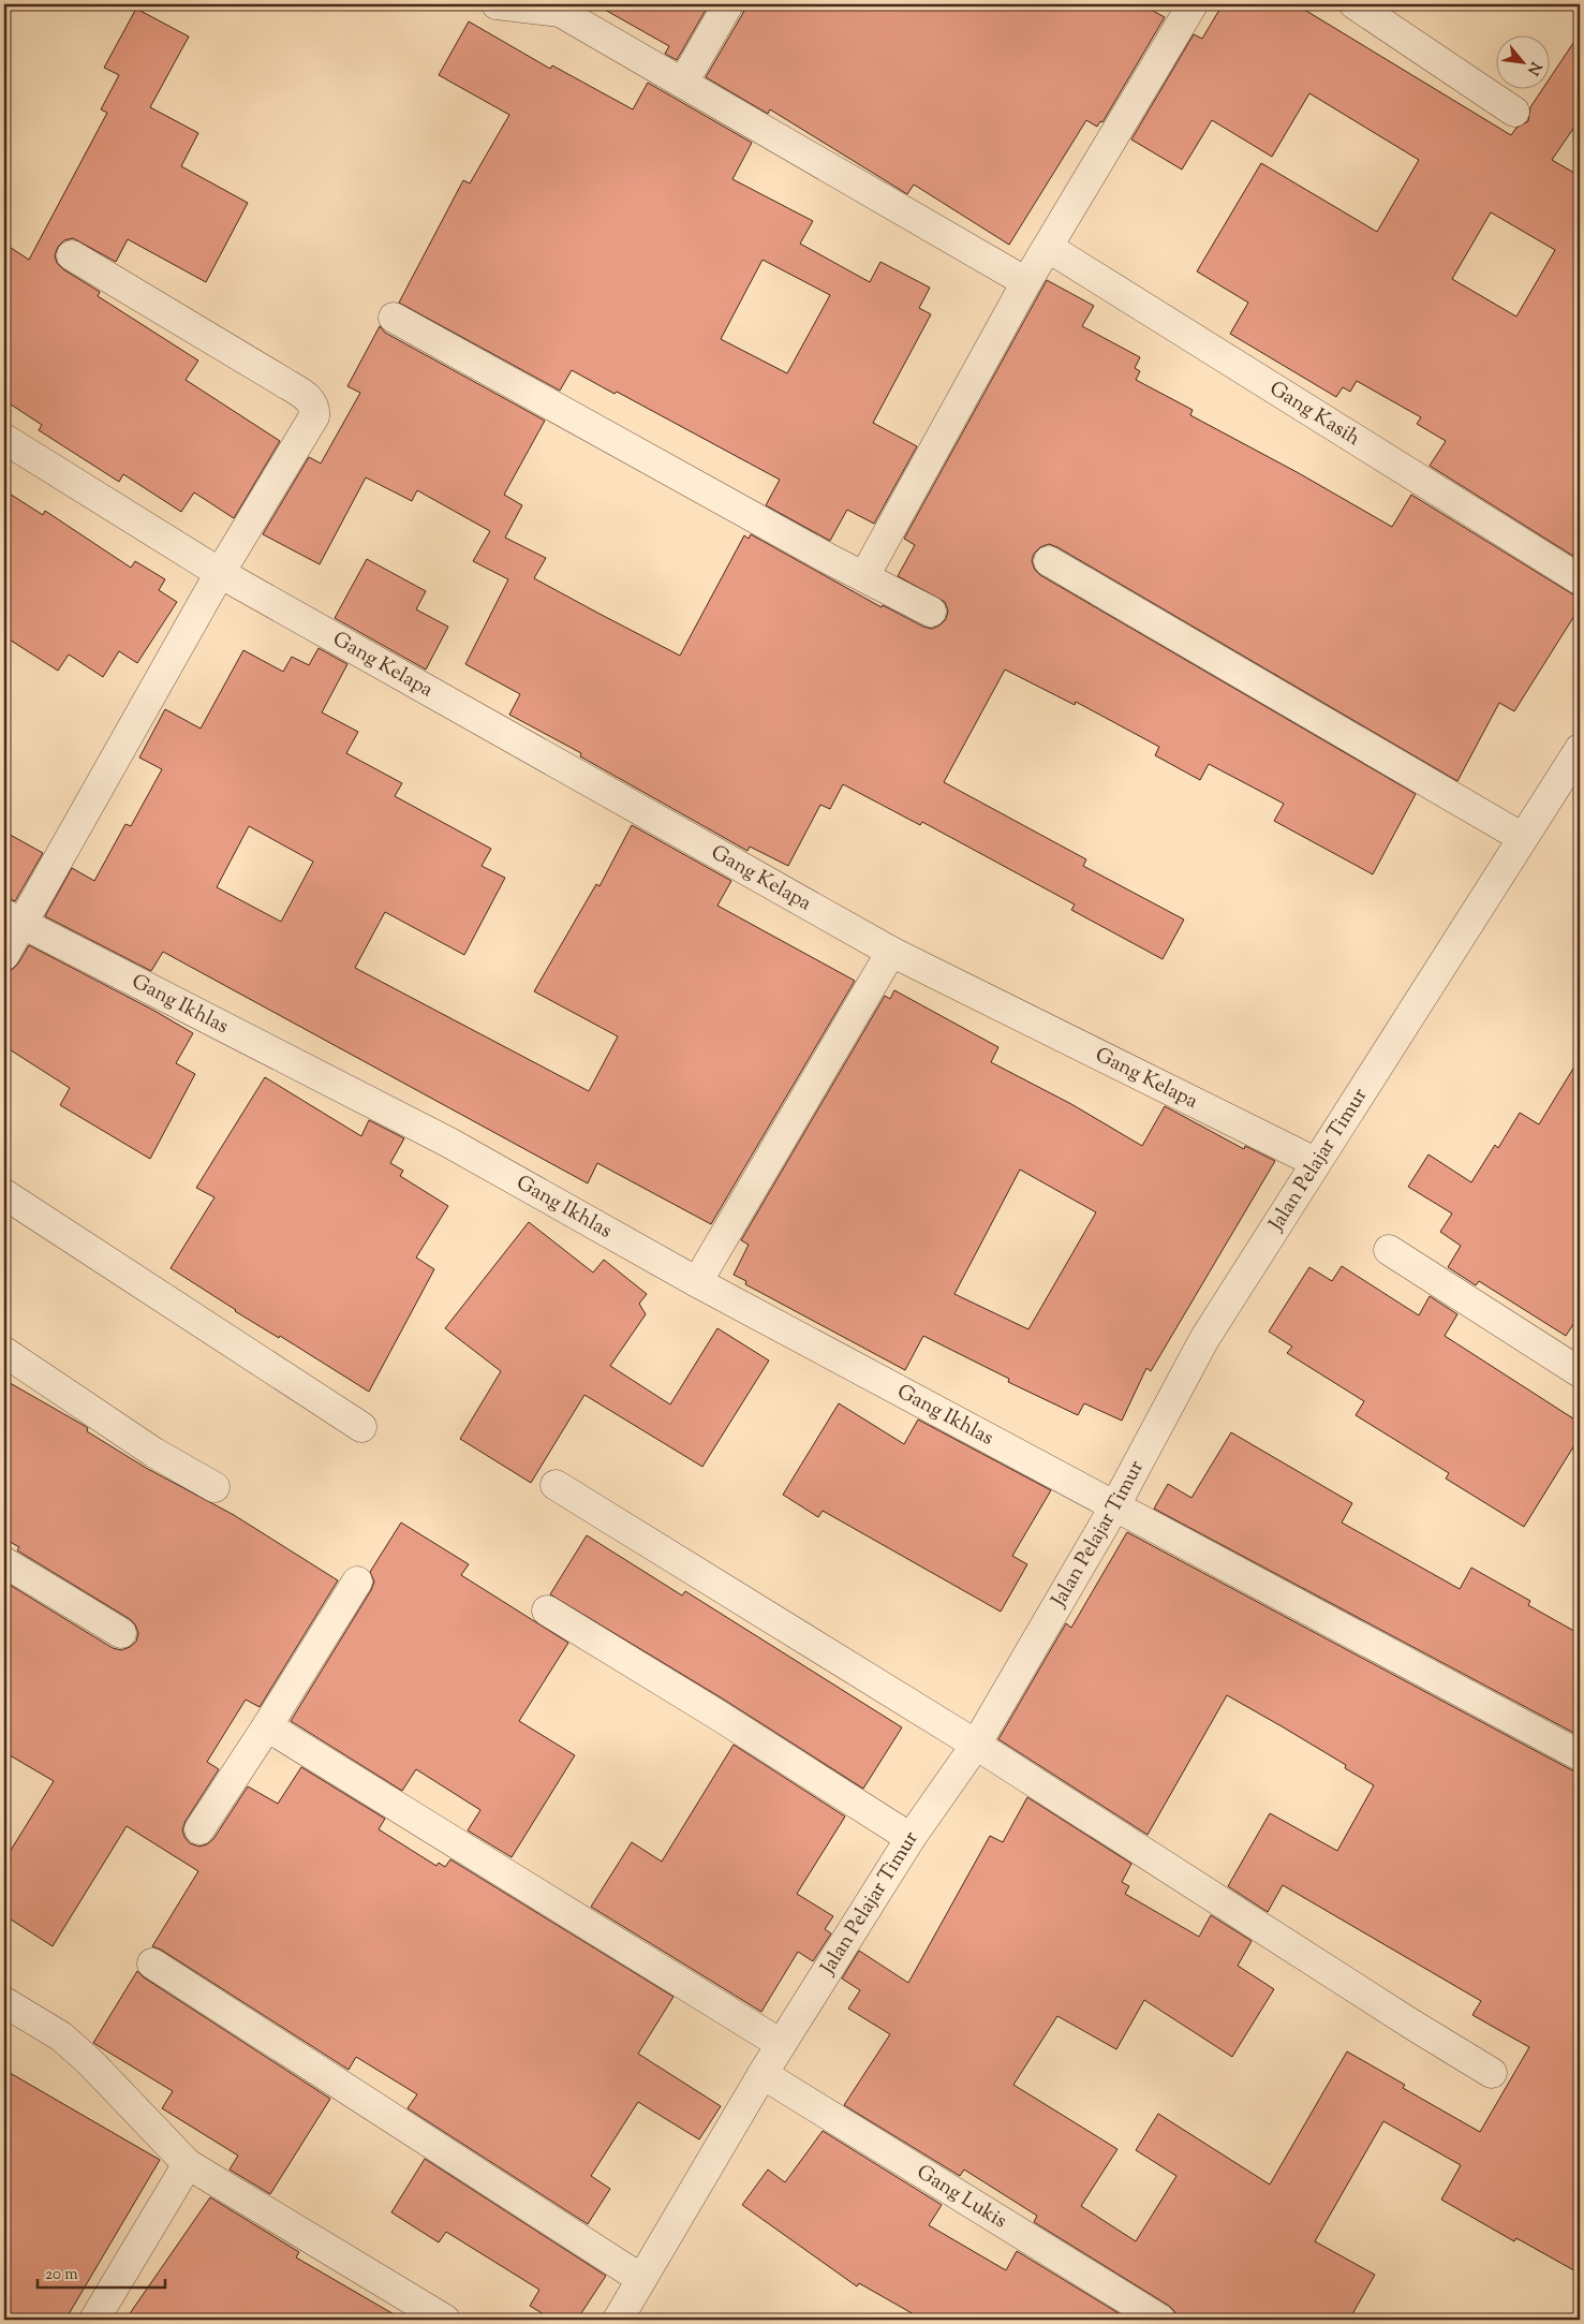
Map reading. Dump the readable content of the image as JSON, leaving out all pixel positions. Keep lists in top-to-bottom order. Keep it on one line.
{"streets":{"street":["Gang Kasih","Gang Kelapa","Gang Ikhlas","Jalan Pelajar Timur","Gang Lukis"]},"crossings":[["Gang Kelapa","Jalan Pelajar Timur"],["Gang Ikhlas","Jalan Pelajar Timur"],["Jalan Pelajar Timur","Gang Lukis"]],"scale_bar":"20 m","north":"bottom right"}
